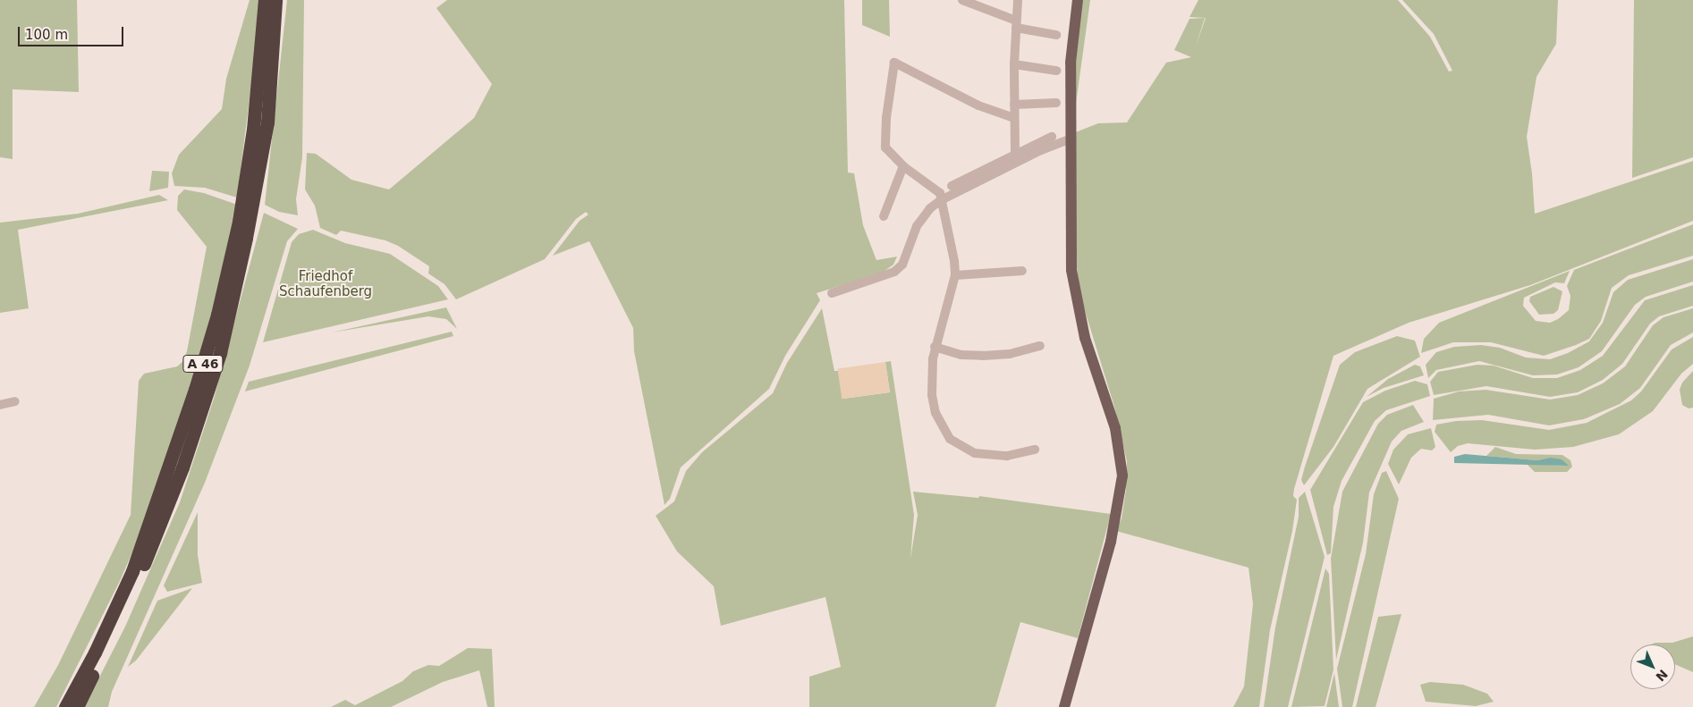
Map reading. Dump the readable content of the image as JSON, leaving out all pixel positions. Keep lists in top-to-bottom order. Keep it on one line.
{"streets":{"highway":["A 46"]},"parks":["Friedhof Schaufenberg"],"scale_bar":"100 m","north":"bottom right"}
